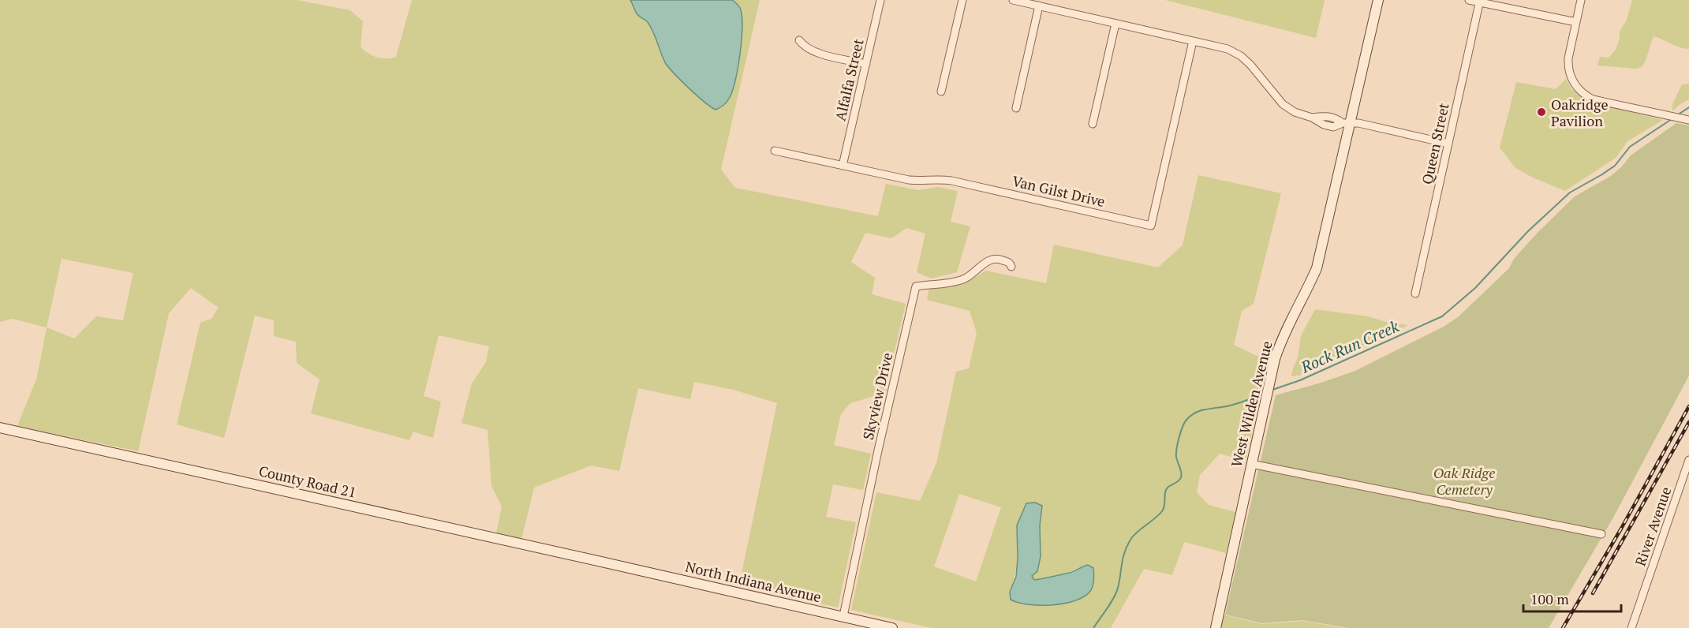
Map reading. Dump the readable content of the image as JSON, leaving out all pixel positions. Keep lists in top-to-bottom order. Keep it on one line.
{"streets":{"street":["Alfalfa Street","Queen Street","Van Gilst Drive","Skyview Drive","West Wilden Avenue","County Road 21","River Avenue","North Indiana Avenue"]},"crossings":[["Alfalfa Street","Van Gilst Drive"],["Skyview Drive","North Indiana Avenue"],["County Road 21","North Indiana Avenue"]],"water":["Rock Run Creek"],"parks":["Oak Ridge Cemetery"],"places":["Oakridge Pavilion"],"scale_bar":"100 m"}
